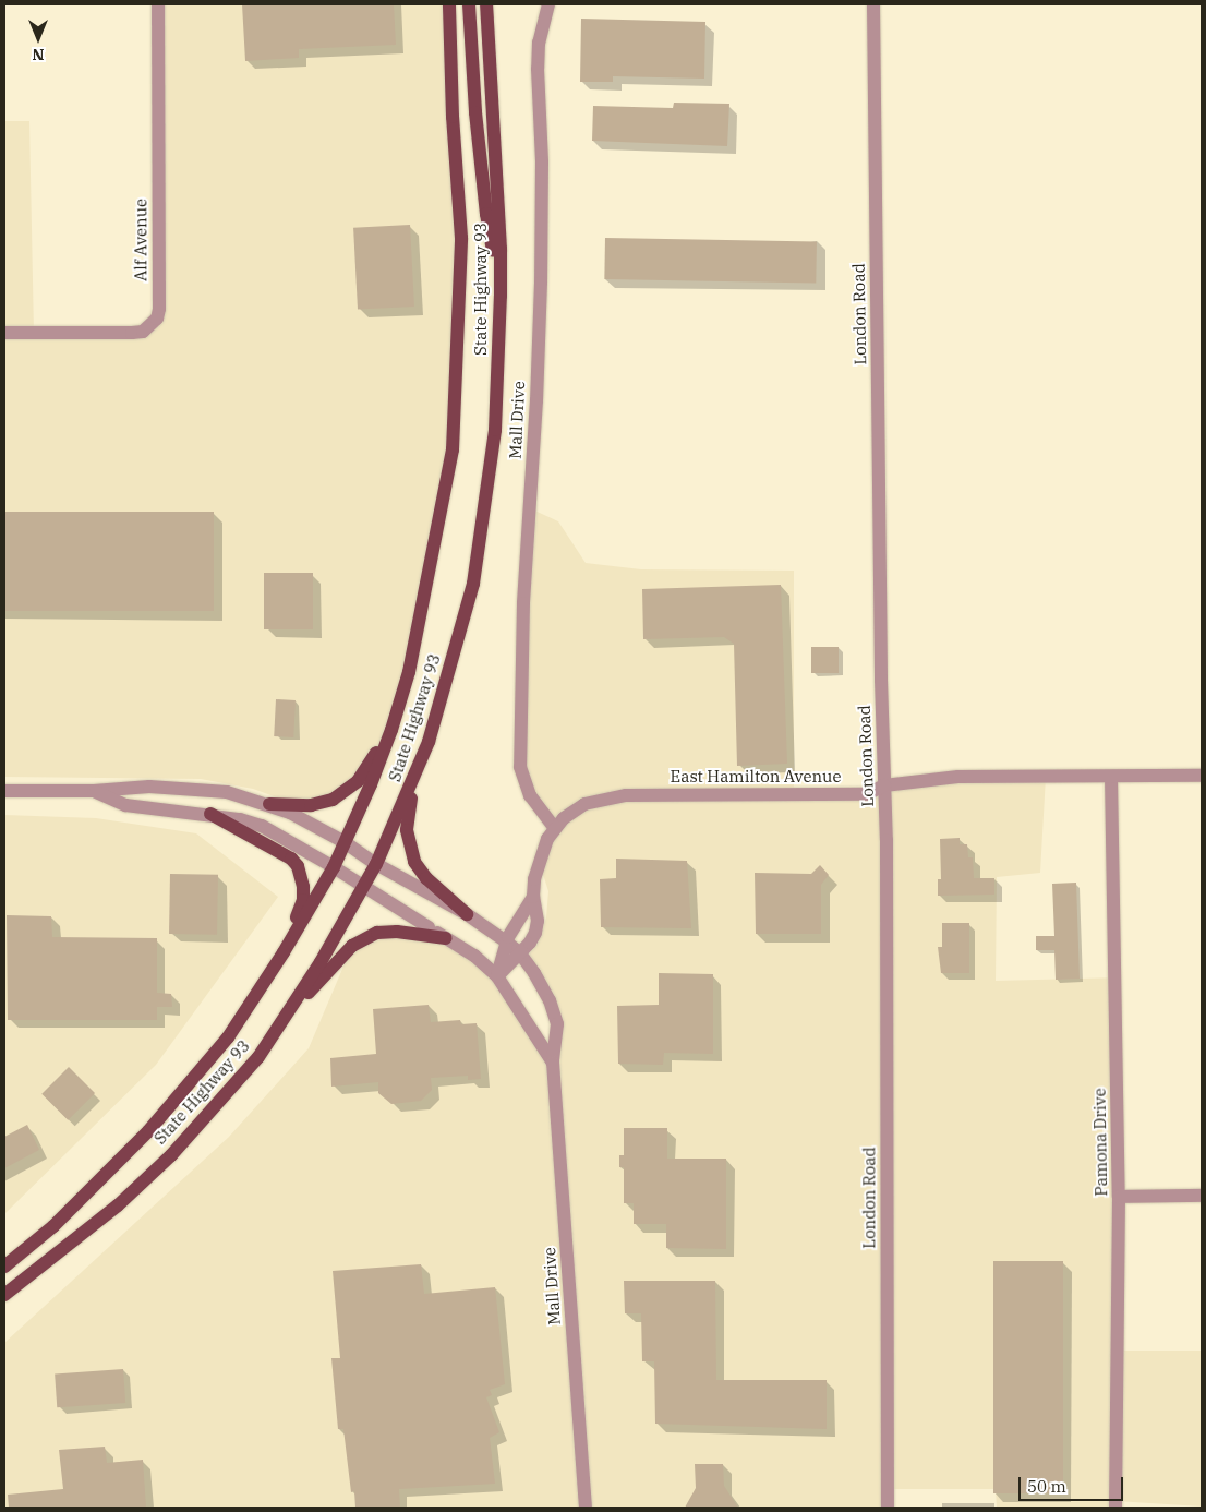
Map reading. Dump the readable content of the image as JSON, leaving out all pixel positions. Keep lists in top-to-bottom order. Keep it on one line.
{"streets":{"main road":["State Highway 93"],"street":["Alf Avenue","London Road","Mall Drive","East Hamilton Avenue","Pamona Drive"]},"crossings":[["London Road","East Hamilton Avenue"],["Mall Drive","East Hamilton Avenue"],["East Hamilton Avenue","Pamona Drive"]],"scale_bar":"50 m","north":"bottom"}
